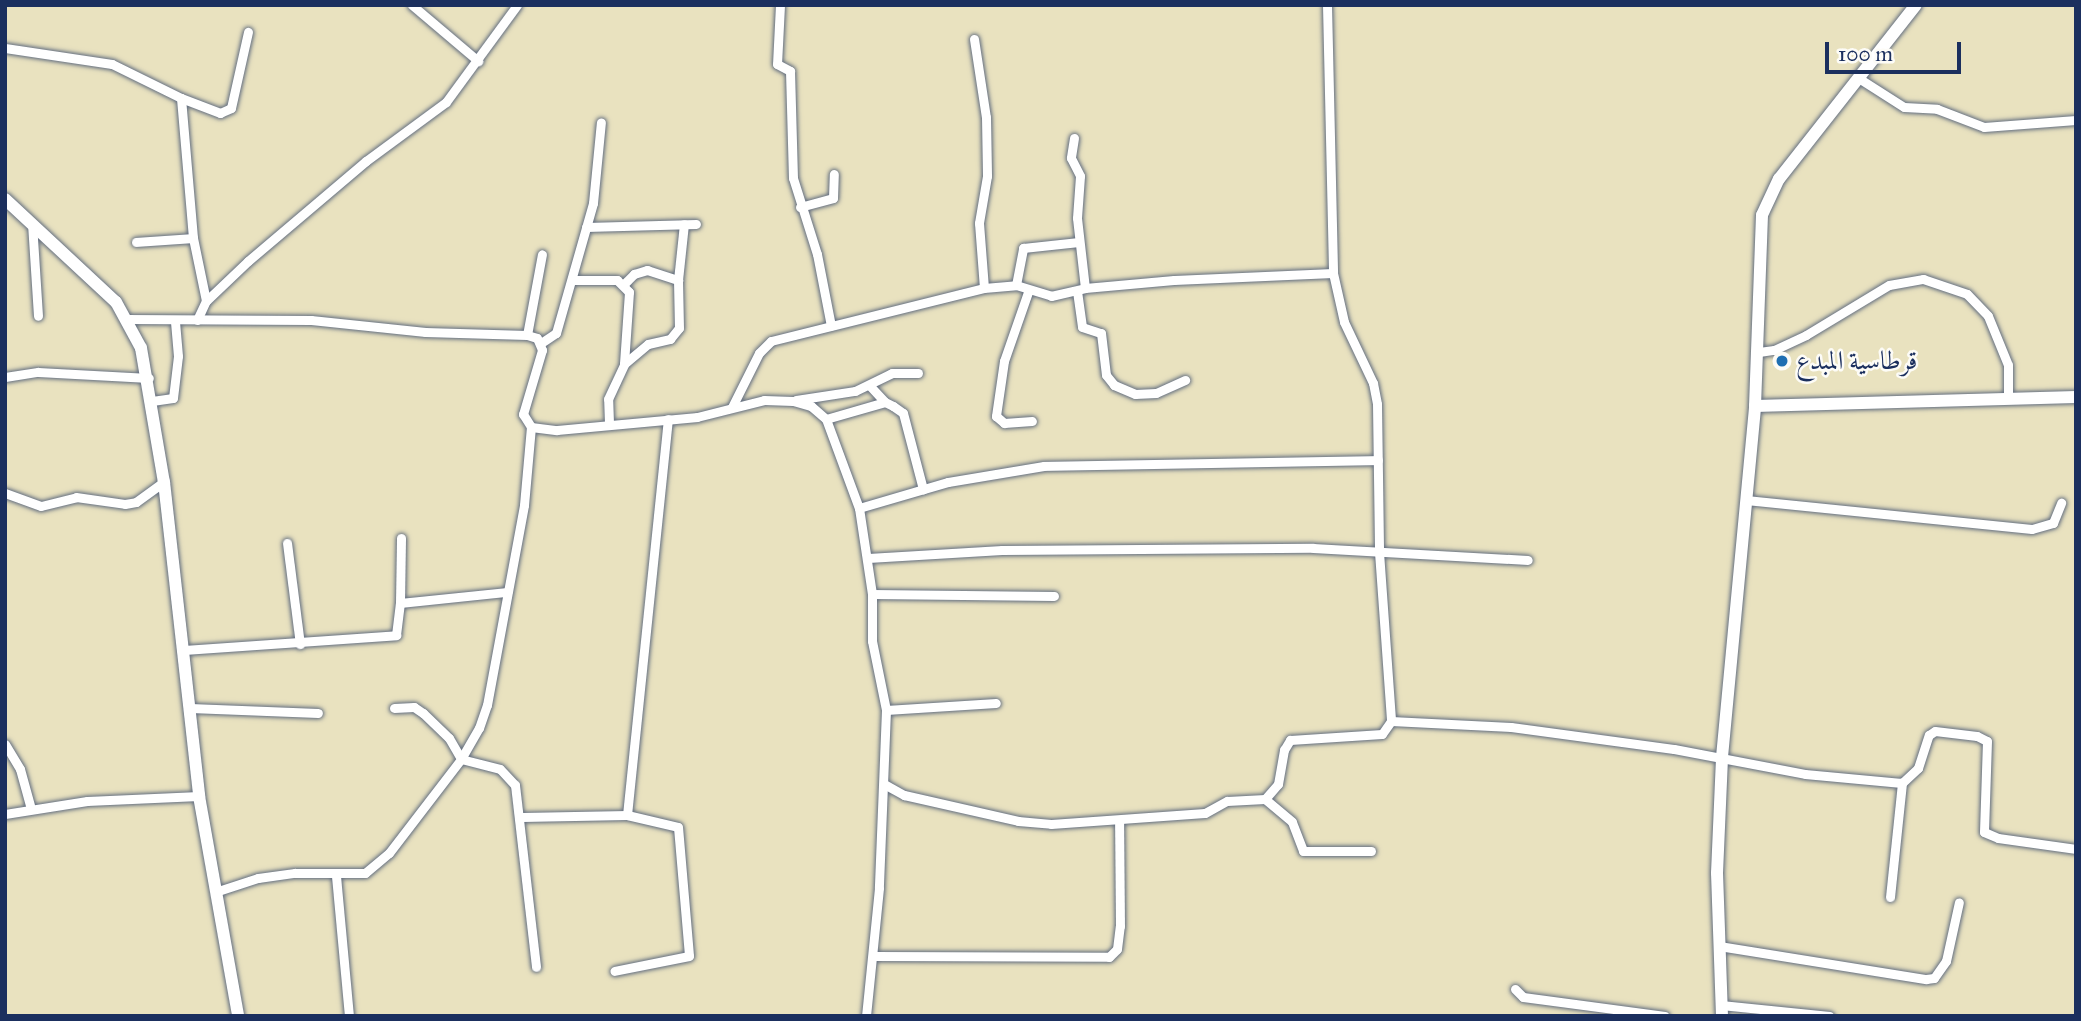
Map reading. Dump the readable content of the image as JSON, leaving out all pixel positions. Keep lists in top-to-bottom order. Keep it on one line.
{"places":["قرطاسية المبدع"],"scale_bar":"100 m"}
